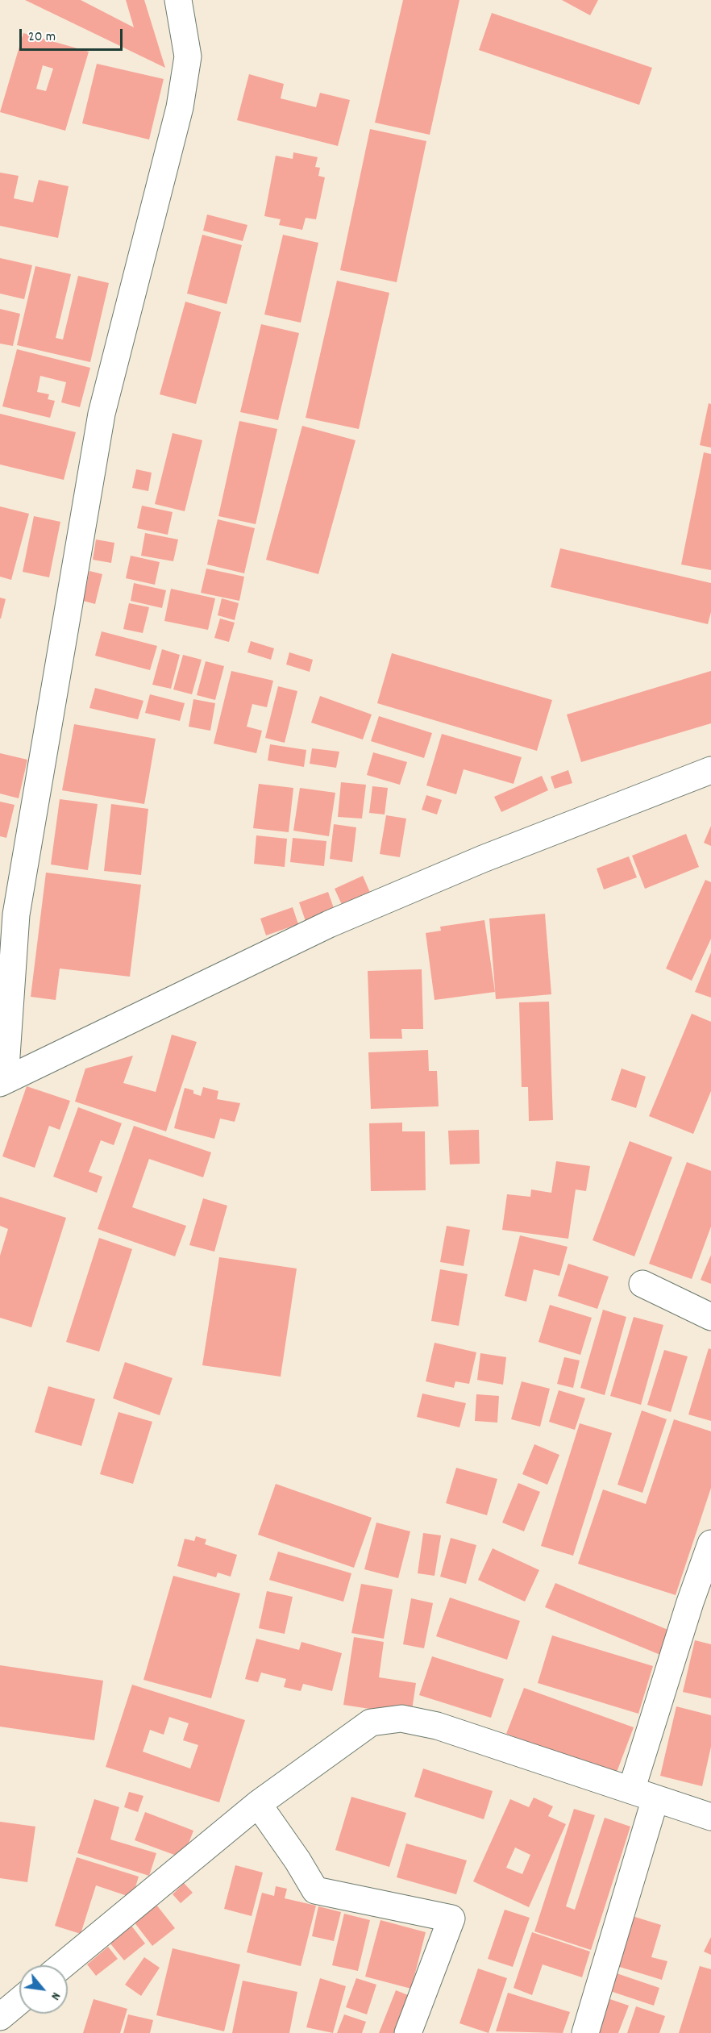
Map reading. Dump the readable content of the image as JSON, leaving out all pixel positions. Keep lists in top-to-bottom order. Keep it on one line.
{"scale_bar":"20 m","north":"bottom right"}
